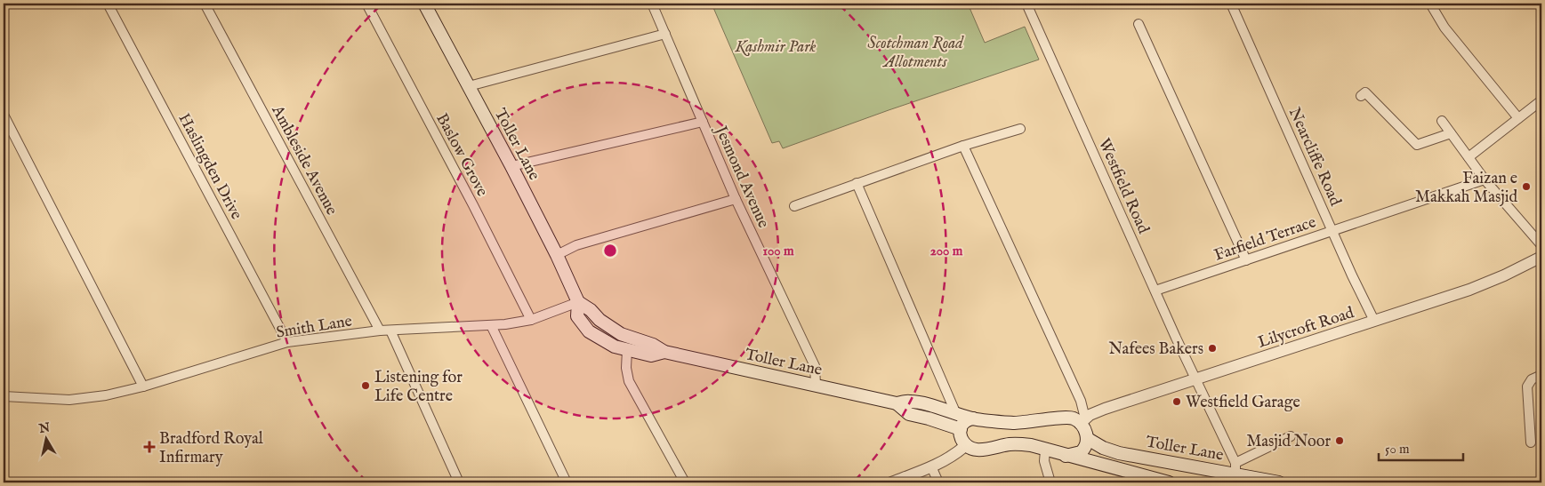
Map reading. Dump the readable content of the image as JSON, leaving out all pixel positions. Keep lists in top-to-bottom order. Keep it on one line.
{"streets":{"main road":["Toller Lane"],"street":["Baslow Grove","Nearcliffe Road","Ambleside Avenue","Haslingden Drive","Jesmond Avenue","Westfield Road","Farfield Terrace","Smith Lane","Lilycroft Road"]},"crossings":[["Toller Lane","Jesmond Avenue"],["Toller Lane","Westfield Road"],["Toller Lane","Smith Lane"],["Toller Lane","Lilycroft Road"],["Baslow Grove","Smith Lane"],["Nearcliffe Road","Farfield Terrace"],["Nearcliffe Road","Lilycroft Road"],["Ambleside Avenue","Smith Lane"],["Haslingden Drive","Smith Lane"],["Westfield Road","Farfield Terrace"],["Westfield Road","Lilycroft Road"]],"parks":["Scotchman Road Allotments","Kashmir Park"],"places":{"other":["Faizan e Makkah Masjid","Nafees Bakers","Listening for Life Centre","Westfield Garage","Masjid Noor"],"health":["Bradford Royal Infirmary"]},"scale_bar":"50 m","north":"top","rings":["100 m","200 m"]}
